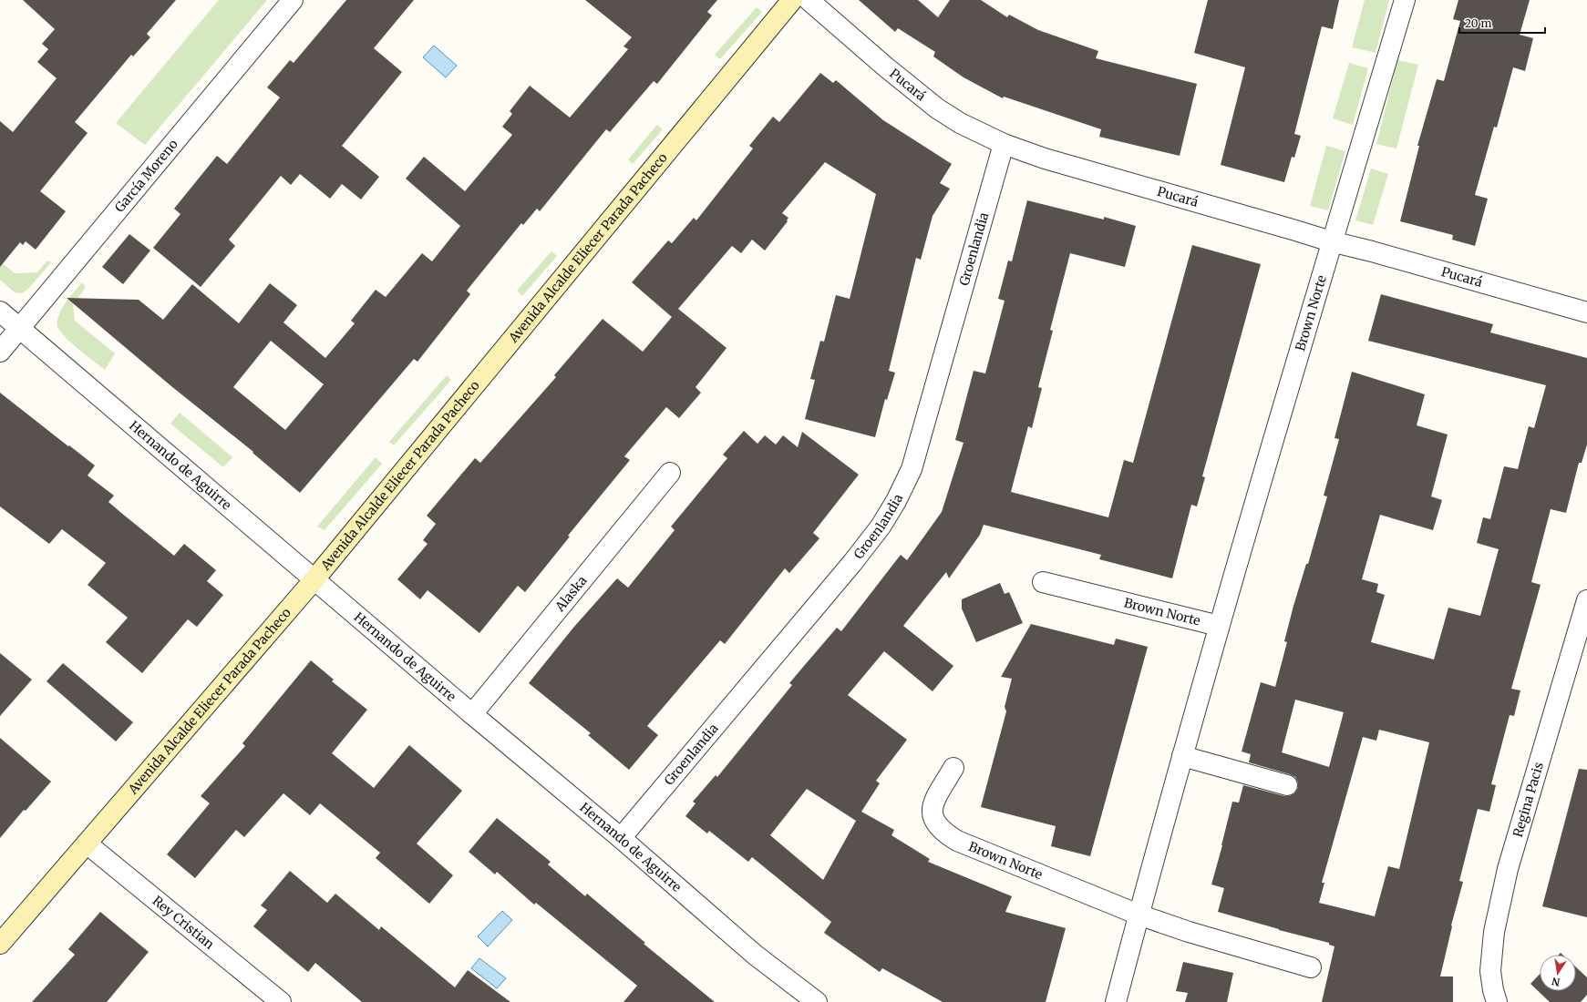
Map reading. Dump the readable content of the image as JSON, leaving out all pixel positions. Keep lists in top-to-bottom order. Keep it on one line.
{"streets":{"main road":["Avenida Alcalde Eliecer Parada Pacheco"],"street":["Pucará","García Moreno","Groenlandia","Brown Norte","Hernando de Aguirre","Alaska","Regina Pacis","Rey Cristian"]},"crossings":[["Pucará","Groenlandia"],["Pucará","Brown Norte"],["García Moreno","Hernando de Aguirre"],["Avenida Alcalde Eliecer Parada Pacheco","Hernando de Aguirre"],["Avenida Alcalde Eliecer Parada Pacheco","Rey Cristian"],["Groenlandia","Hernando de Aguirre"],["Hernando de Aguirre","Alaska"]],"scale_bar":"20 m","north":"bottom"}
